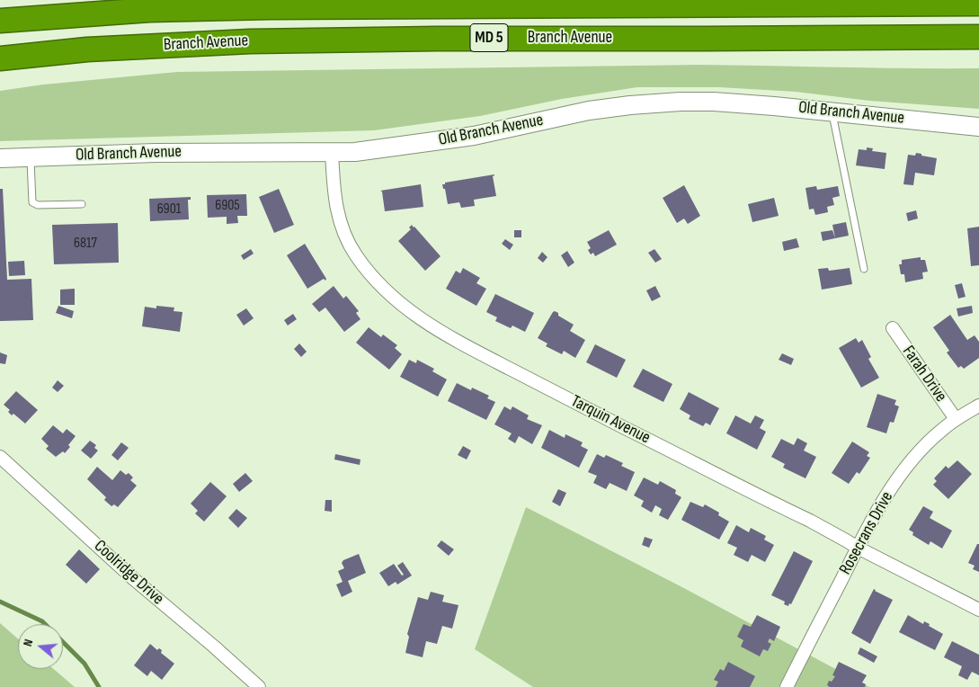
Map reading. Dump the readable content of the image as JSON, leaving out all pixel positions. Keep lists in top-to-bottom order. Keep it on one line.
{"streets":{"highway":["MD 5","Branch Avenue"],"main road":["Old Branch Avenue"],"street":["Farah Drive","Tarquin Avenue","Rosecrans Drive","Coolridge Drive"]},"crossings":[["Old Branch Avenue","Tarquin Avenue"],["Farah Drive","Rosecrans Drive"],["Tarquin Avenue","Rosecrans Drive"]],"house_numbers":["6905","6901","6817"],"north":"left"}
